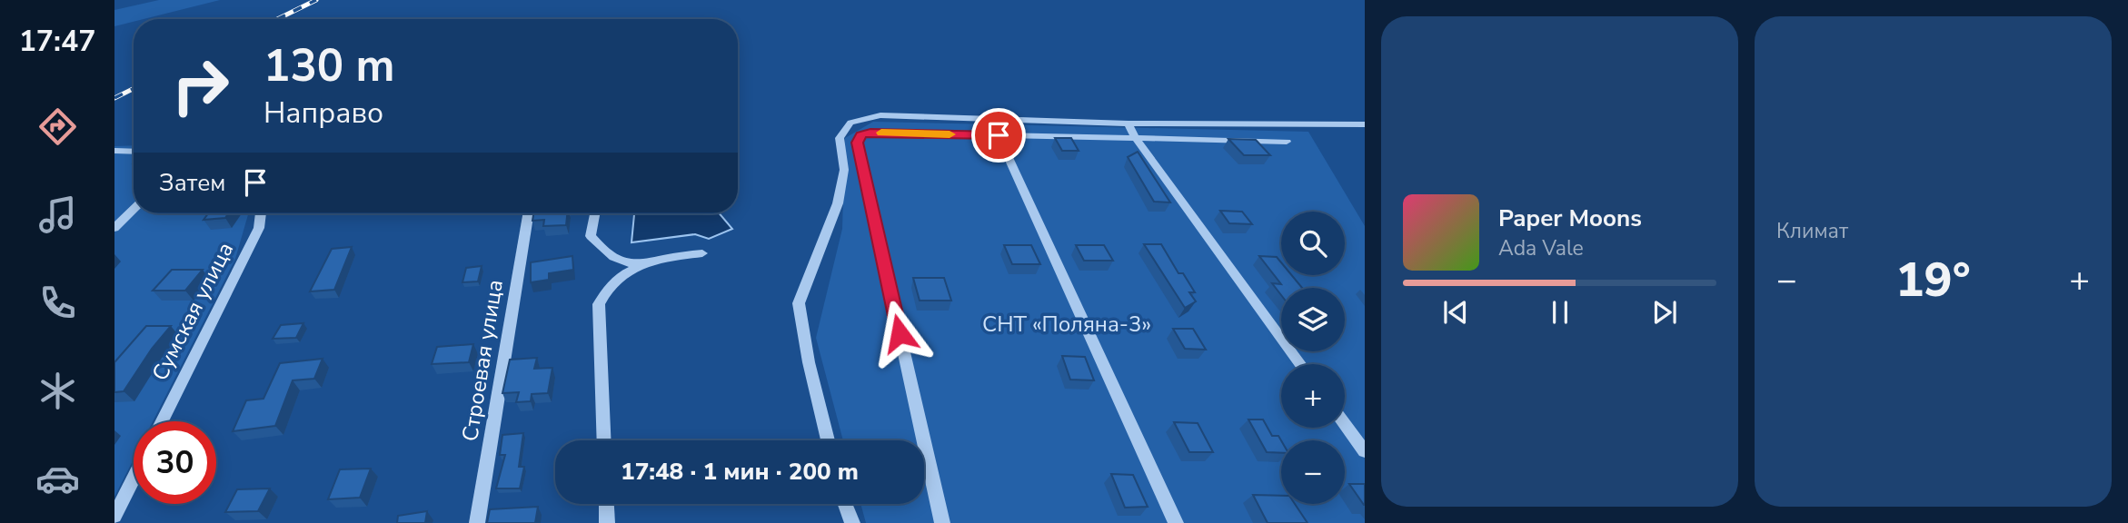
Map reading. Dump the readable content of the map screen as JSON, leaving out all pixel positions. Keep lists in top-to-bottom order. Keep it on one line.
{"streets":{"street":["Сумская улица","Строевая улица"]},"parks":["СНТ «Поляна-3»"],"page":{"tabs":"17:47","tile":"Климат","turn":["130 m","Направо"],"then":"Затем","song":["Paper Moons","Ada Vale"],"map_buttons":["+","−"],"heat":["−","19°","+"],"limit":"30","trip":"17:48 · 1 мин · 200 m"}}
